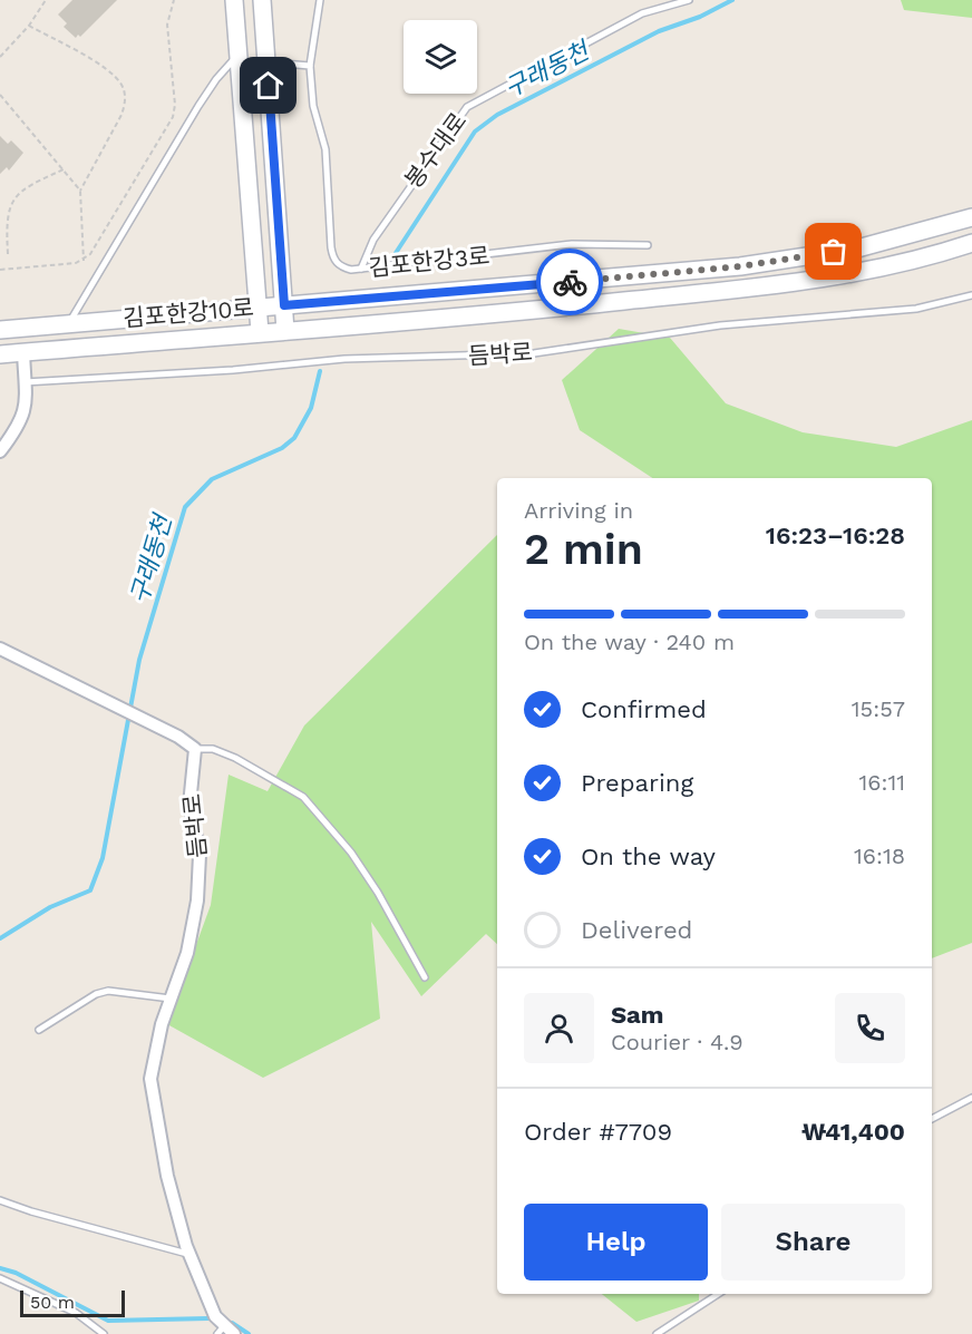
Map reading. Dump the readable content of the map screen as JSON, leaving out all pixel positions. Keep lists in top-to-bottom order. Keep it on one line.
{"streets":{"street":["김포한강10로","듬박로"],"lane":["봉수대로","김포한강3로"]},"crossings":[["봉수대로","김포한강3로"]],"water":["구래동천"],"scale_bar":"50 m","page":{"heading":["2 min","Arriving in","16:23–16:28"],"panel":["Sam","Courier · 4.9","Order #7709","₩41,400"],"bar":"On the way · 240 m","list":[["Confirmed","15:57"],["Preparing","16:11"],["On the way","16:18"],"Delivered"],"buttons":["Help","Share"],"scale":"50 m"}}
